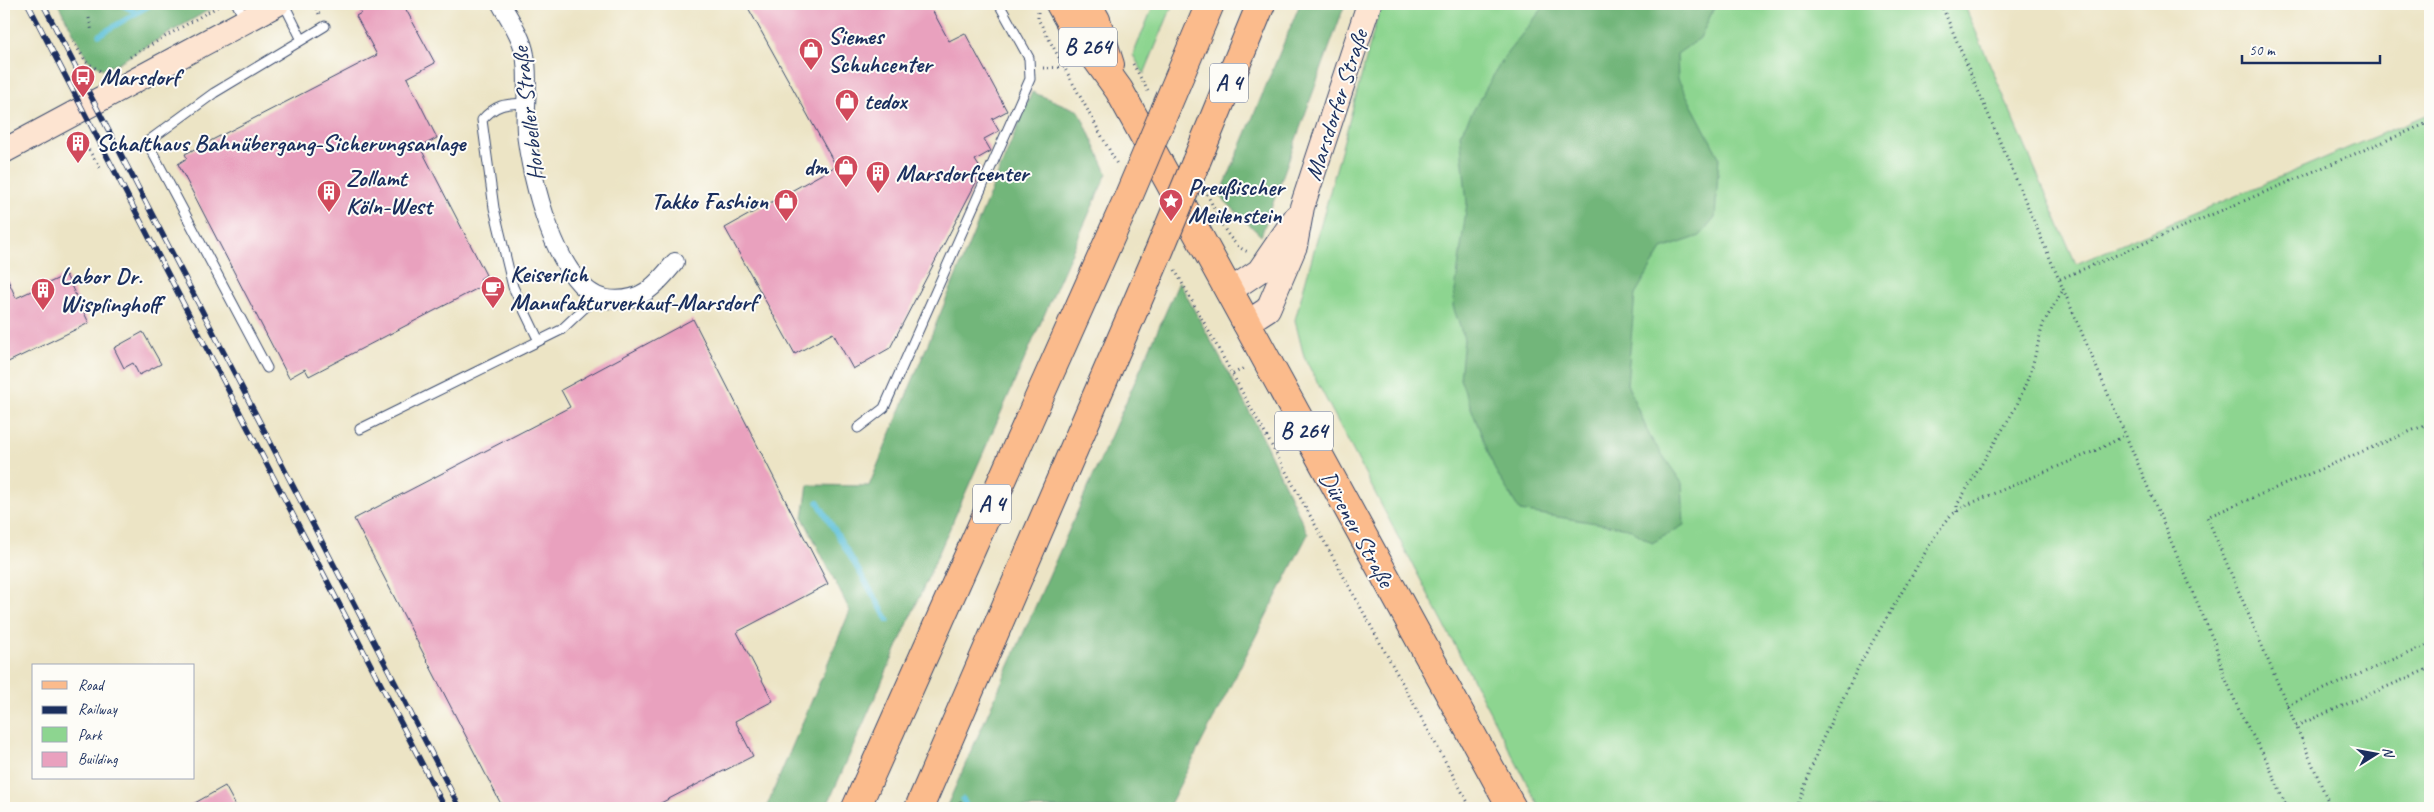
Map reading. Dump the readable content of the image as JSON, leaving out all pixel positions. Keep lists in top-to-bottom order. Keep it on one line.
{"streets":{"main road":["B 264","A 4","Dürener Straße"],"street":["Marsdorfer Straße","Horbeller Straße"]},"crossings":[["Marsdorfer Straße","Dürener Straße"]],"places":{"shop":["Siemes Schuhcenter","tedox","dm","Takko Fashion"],"bus stop":["Marsdorf"],"building":["Schalthaus Bahnübergang-Sicherungsanlage","Marsdorfcenter","Zollamt Köln-West","Labor Dr. Wisplinghoff"],"place":["Preußischer Meilenstein"],"cafe":["Keiserlich Manufakturverkauf-Marsdorf"]},"legend":["Road","Railway","Park","Building"],"scale_bar":"50 m","north":"right"}
